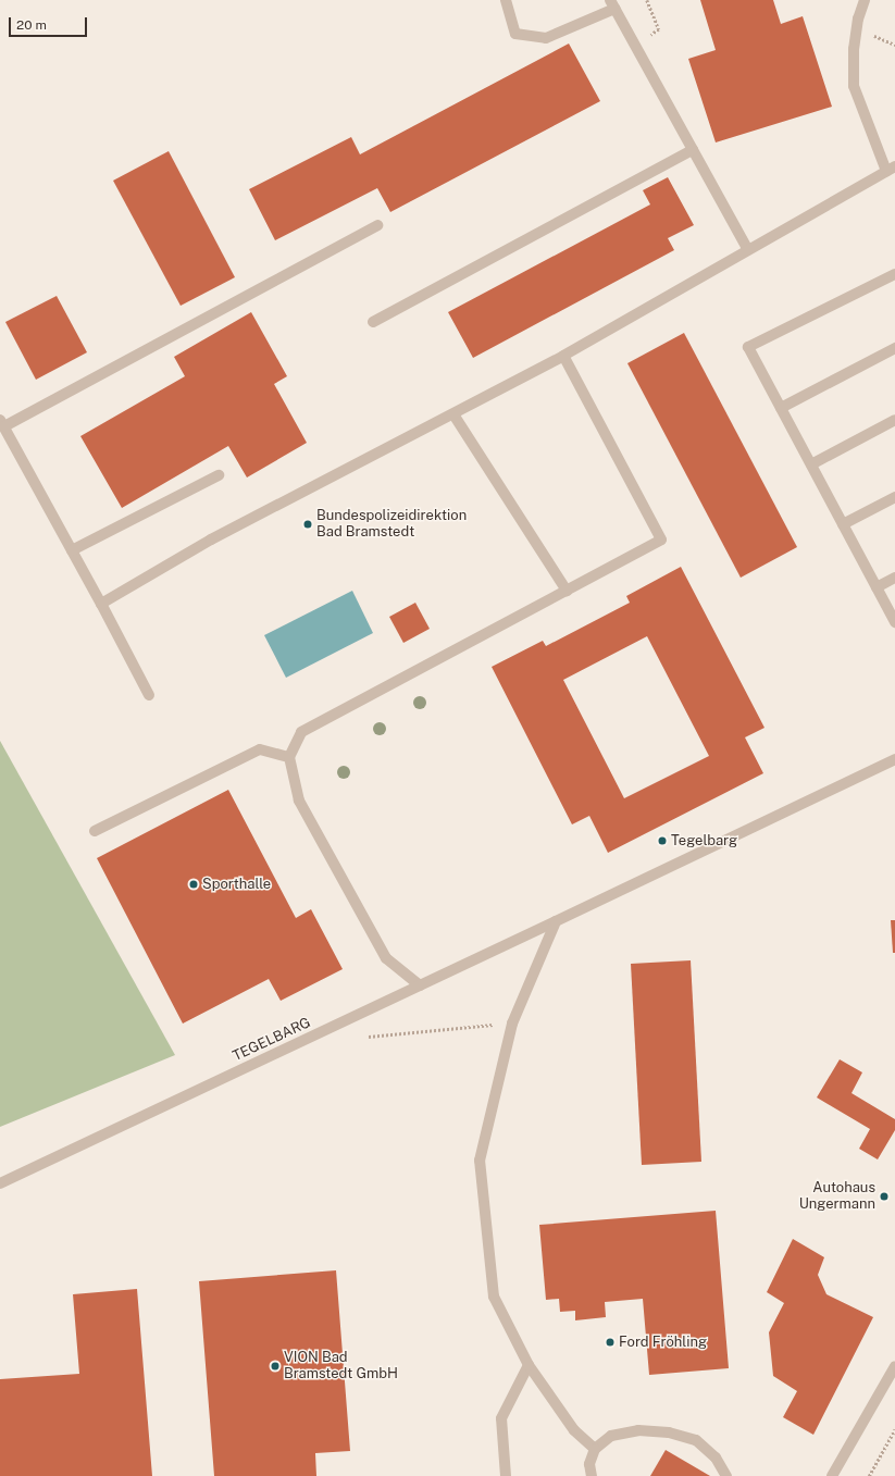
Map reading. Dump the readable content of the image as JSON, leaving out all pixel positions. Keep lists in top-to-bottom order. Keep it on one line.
{"streets":{"street":["TEGELBARG"]},"places":["Bundespolizeidirektion Bad Bramstedt","Tegelbarg","Sporthalle","Autohaus Ungermann","Ford Fröhling","VION Bad Bramstedt GmbH"],"scale_bar":"20 m"}
